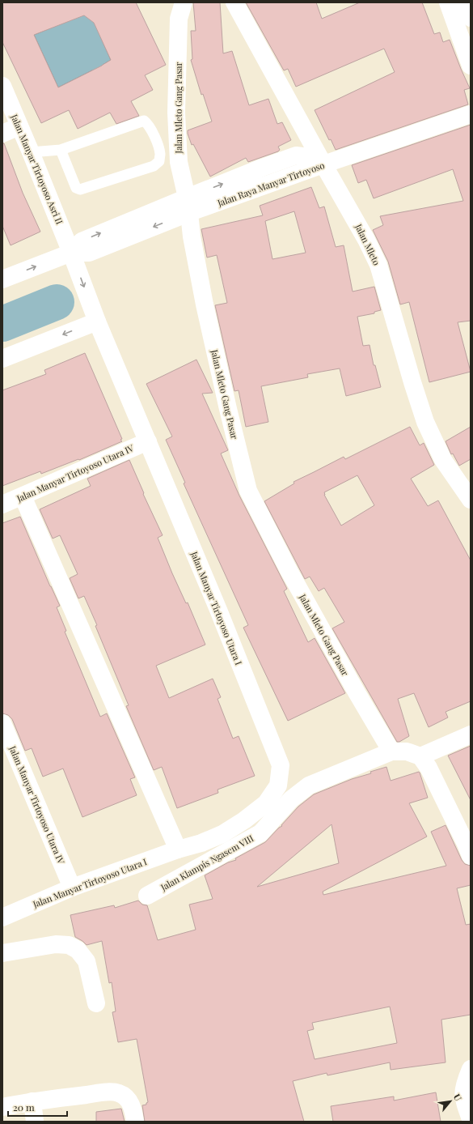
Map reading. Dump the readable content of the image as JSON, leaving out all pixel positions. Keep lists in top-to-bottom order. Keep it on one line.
{"streets":{"street":["Jalan Mleto Gang Pasar","Jalan Manyar Tirtoyoso Asri II","Jalan Raya Manyar Tirtoyoso","Jalan Mleto","Jalan Manyar Tirtoyoso Utara IV","Jalan Manyar Tirtoyoso Utara I","Jalan Klampis Ngasem VIII"]},"crossings":[["Jalan Mleto Gang Pasar","Jalan Raya Manyar Tirtoyoso"],["Jalan Mleto Gang Pasar","Jalan Klampis Ngasem VIII"],["Jalan Manyar Tirtoyoso Asri II","Jalan Raya Manyar Tirtoyoso"],["Jalan Manyar Tirtoyoso Asri II","Jalan Manyar Tirtoyoso Utara I"],["Jalan Raya Manyar Tirtoyoso","Jalan Mleto"],["Jalan Manyar Tirtoyoso Utara IV","Jalan Manyar Tirtoyoso Utara I"]],"scale_bar":"20 m","north":"top right"}
